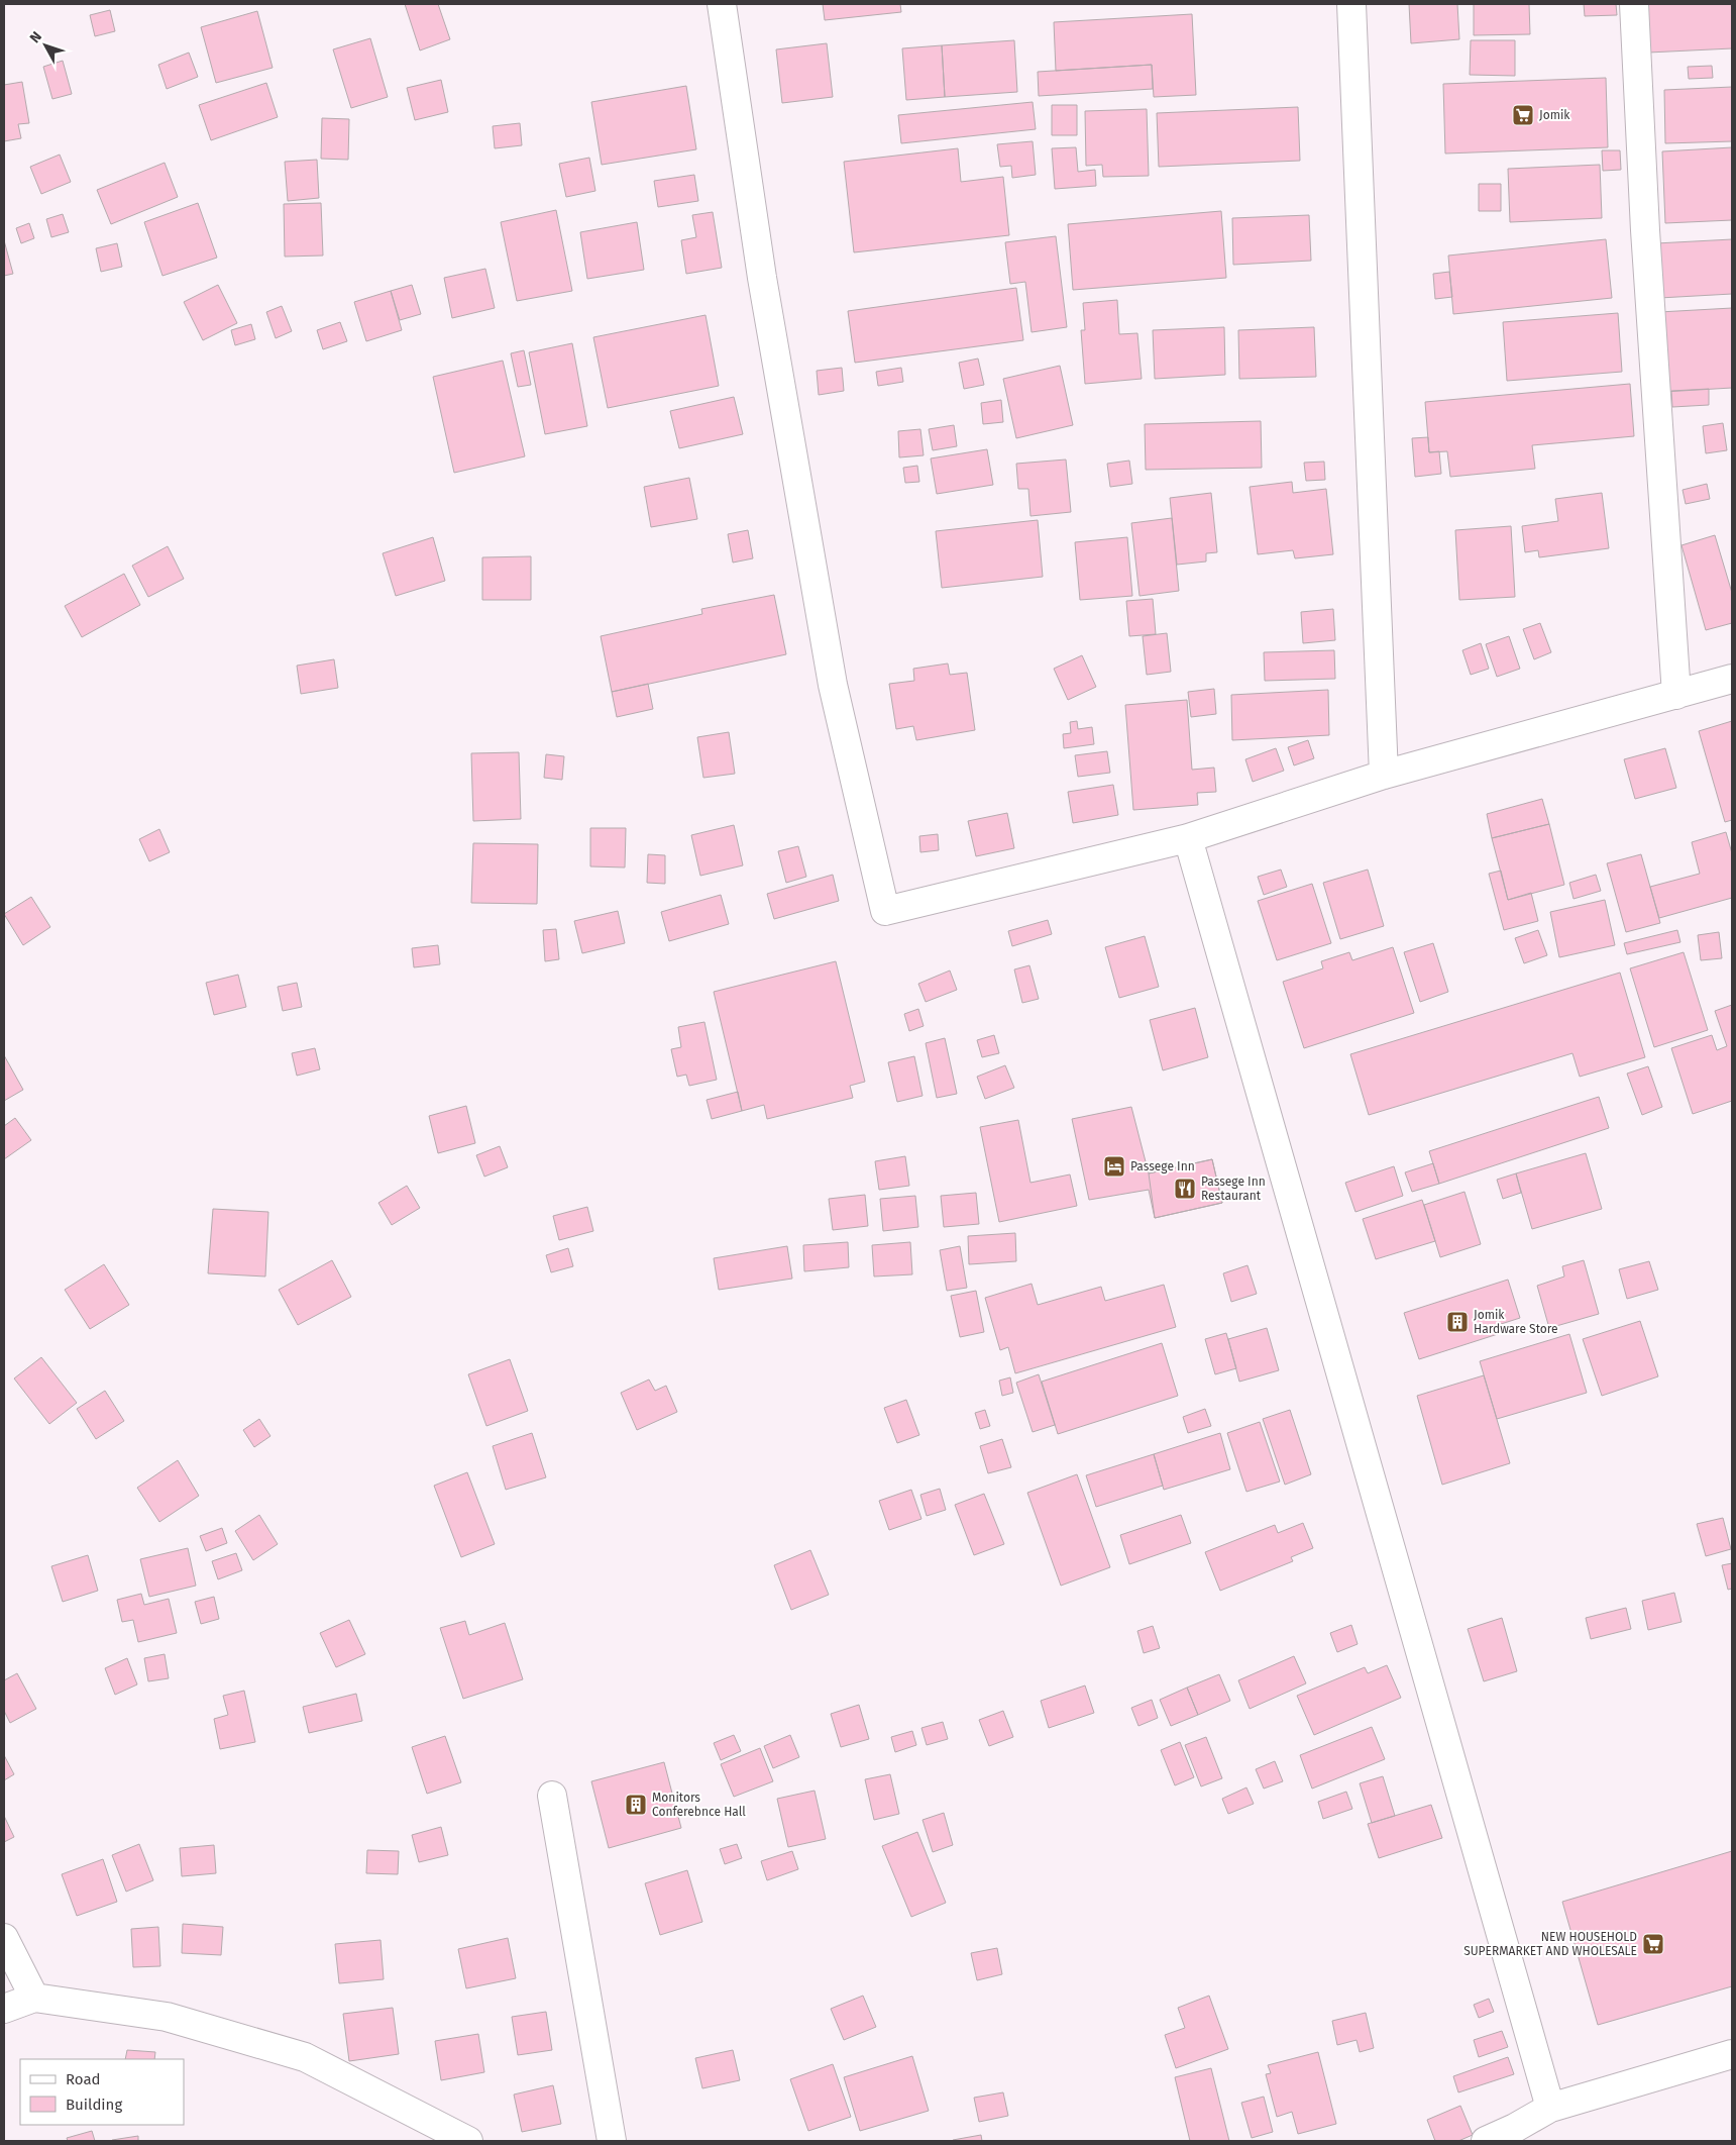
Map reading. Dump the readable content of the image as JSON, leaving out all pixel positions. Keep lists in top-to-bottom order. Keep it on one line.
{"places":{"supermarket":["Jomik","NEW HOUSEHOLD SUPERMARKET AND WHOLESALE"],"hotel":["Passege Inn"],"restaurant":["Passege Inn Restaurant"],"building":["Jomik Hardware Store","Monitors Conferebnce Hall"]},"legend":["Road","Building"],"north":"top left"}
